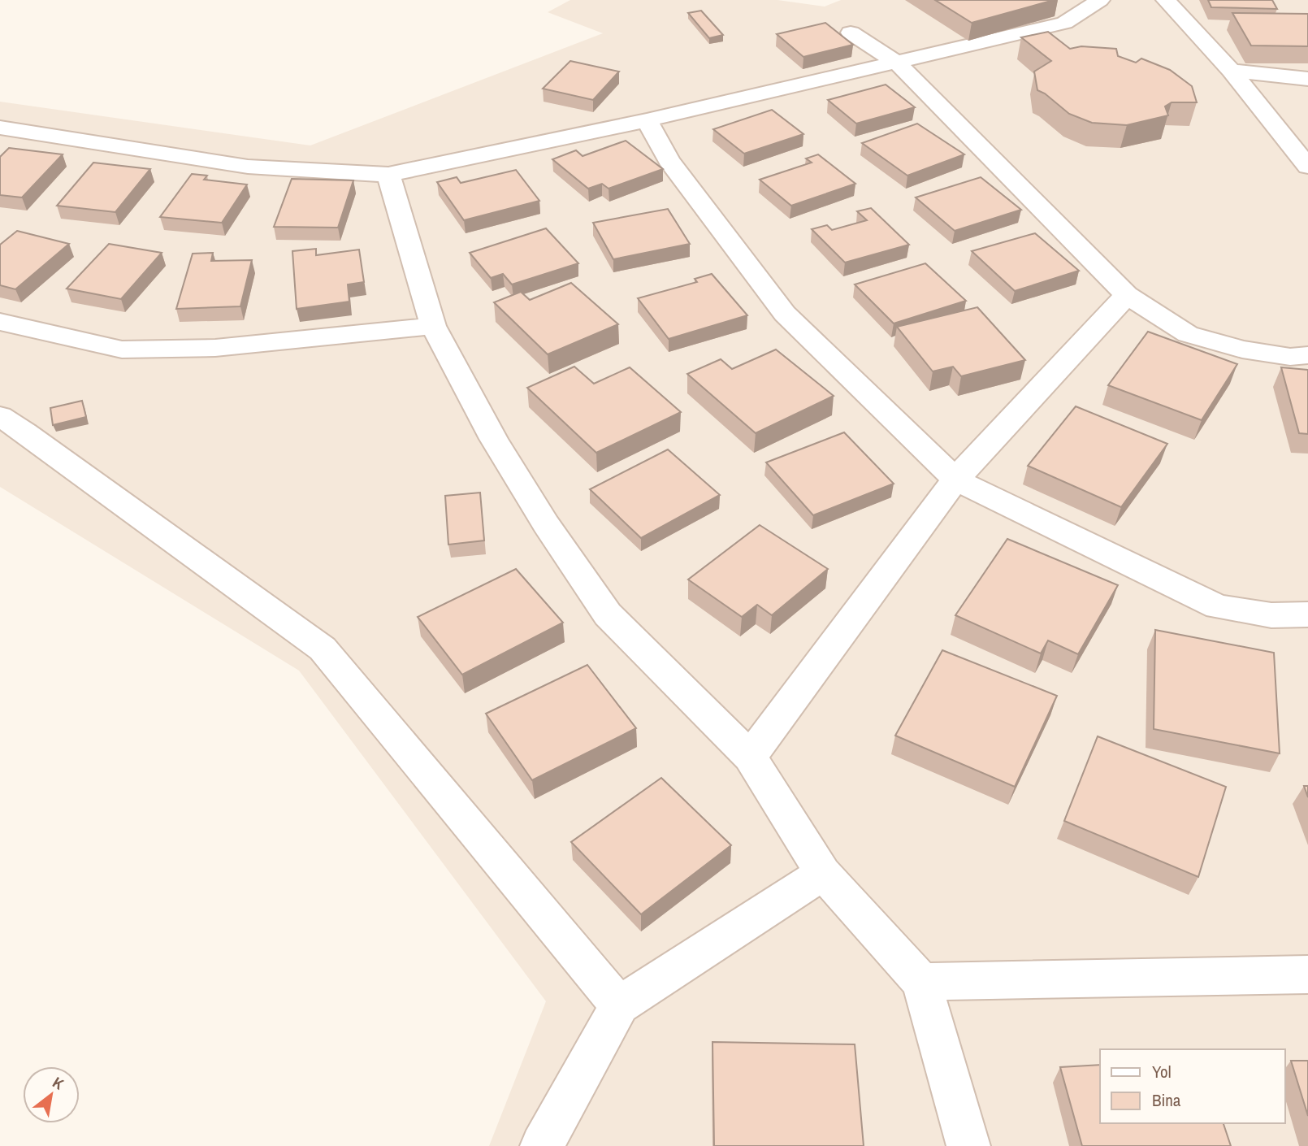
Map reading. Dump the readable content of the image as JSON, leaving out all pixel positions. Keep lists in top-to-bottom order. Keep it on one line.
{"legend":["Yol","Bina"],"north":"top right"}
